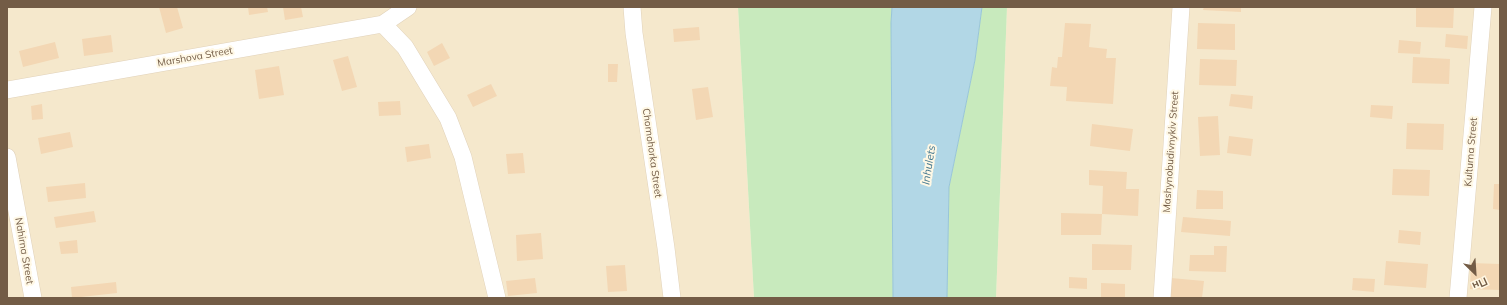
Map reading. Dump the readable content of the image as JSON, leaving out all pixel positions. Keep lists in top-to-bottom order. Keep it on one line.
{"streets":{"street":["Marshova Street","Mashynobudivnykiv Street","Kulturna Street","Chornohorka Street","Nahirna Street"]},"water":["Inhulets"],"north":"bottom right"}
